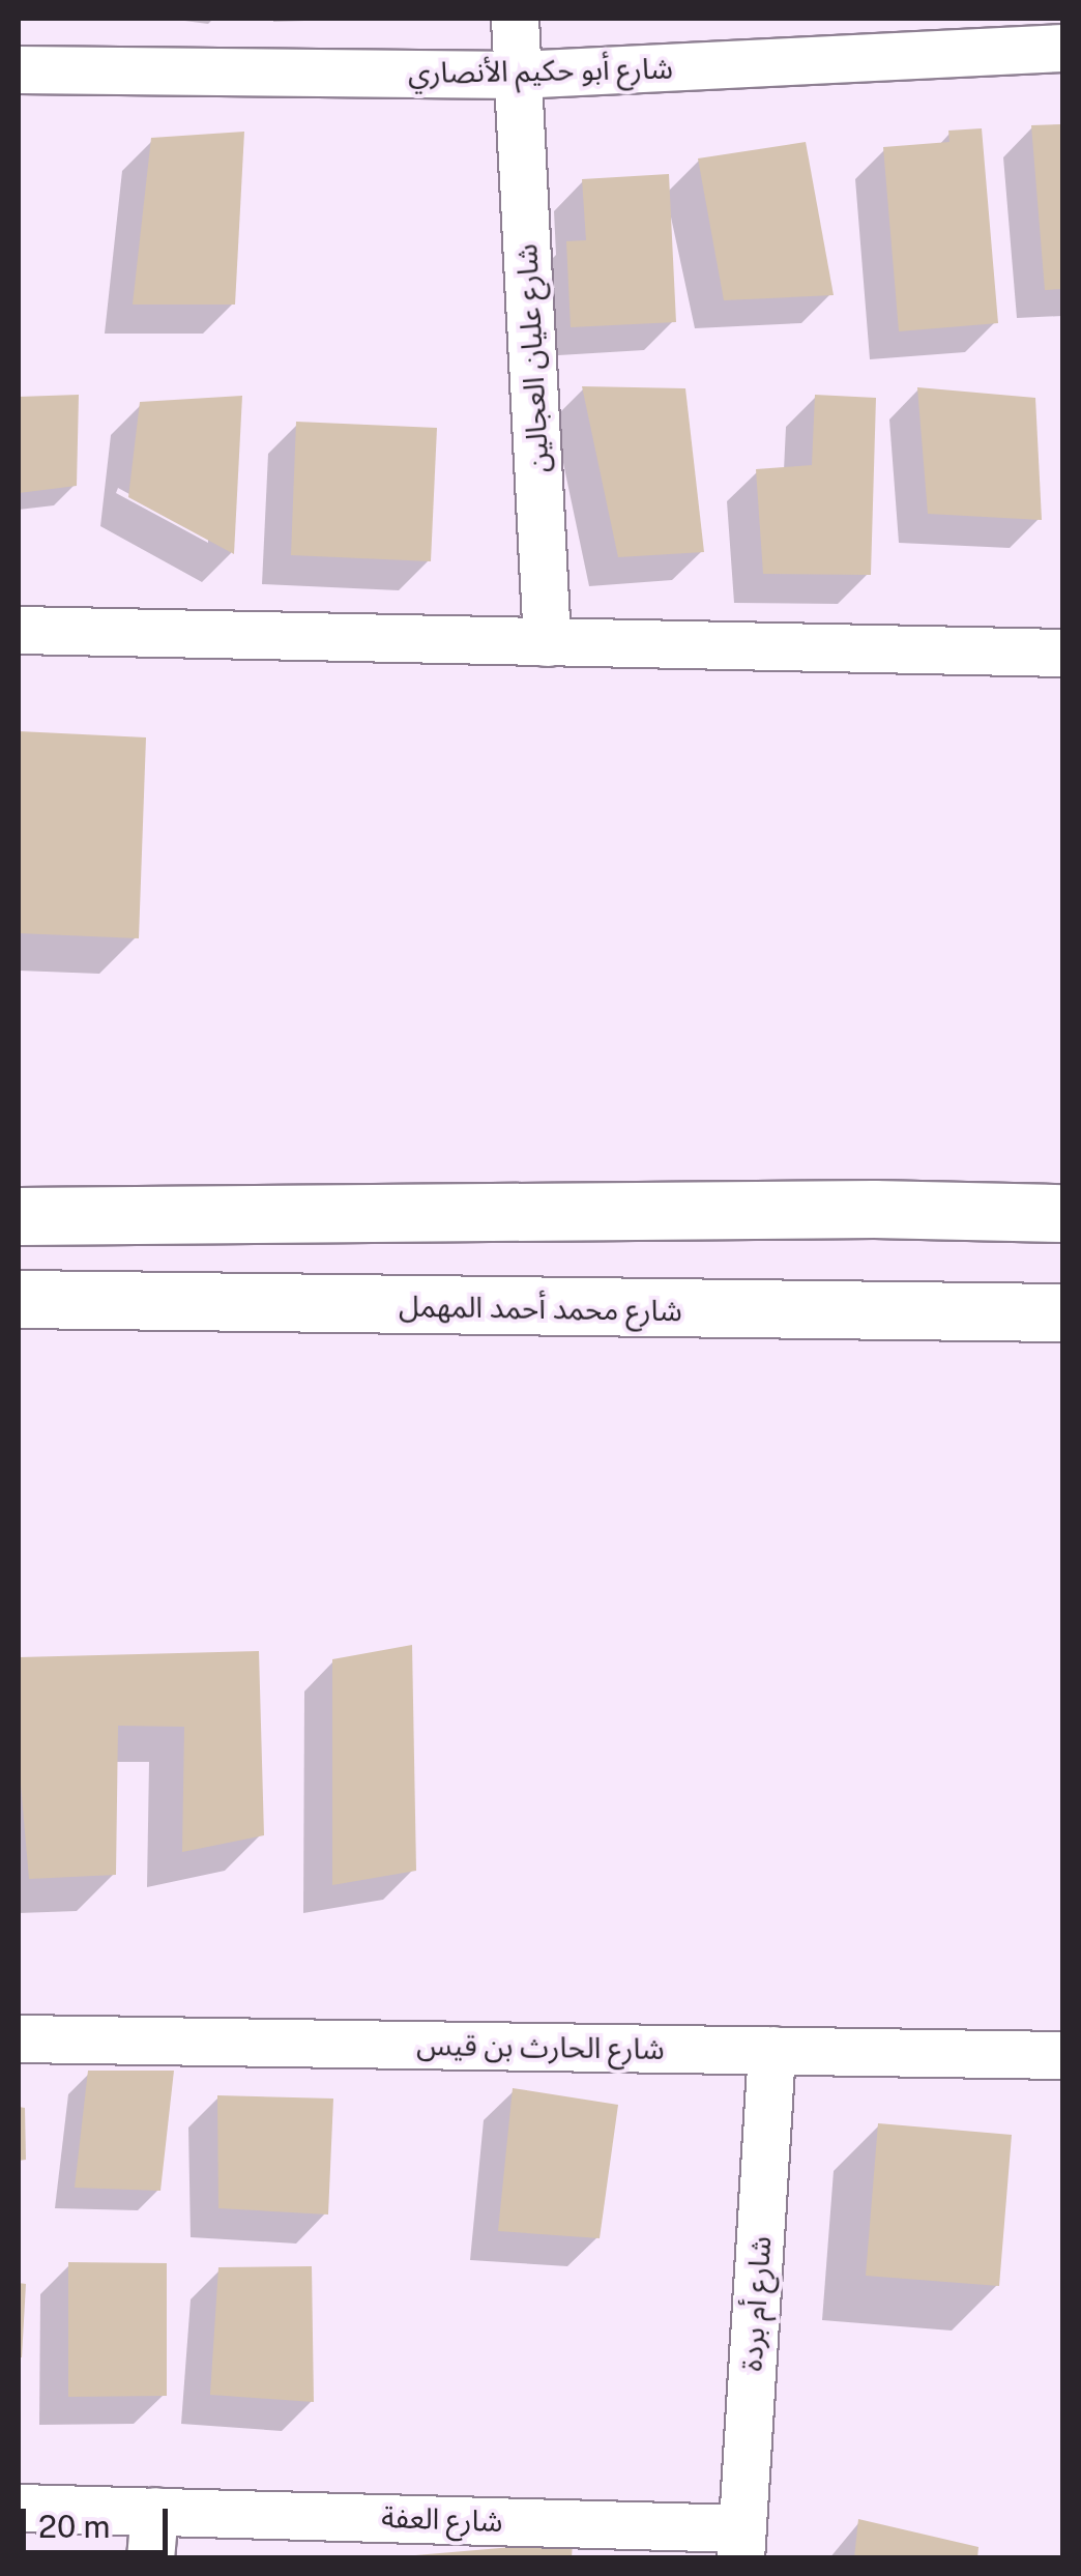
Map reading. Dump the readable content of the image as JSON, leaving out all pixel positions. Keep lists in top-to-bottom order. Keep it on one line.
{"streets":{"main road":["شارع محمد أحمد المهمل"],"street":["شارع أبو حكيم الأنصاري","شارع عليان العجالين","شارع الحارث بن قيس","شارع أم بردة","شارع العفة"]},"crossings":[["شارع أبو حكيم الأنصاري","شارع عليان العجالين"],["شارع الحارث بن قيس","شارع أم بردة"],["شارع أم بردة","شارع العفة"]],"scale_bar":"20 m"}
